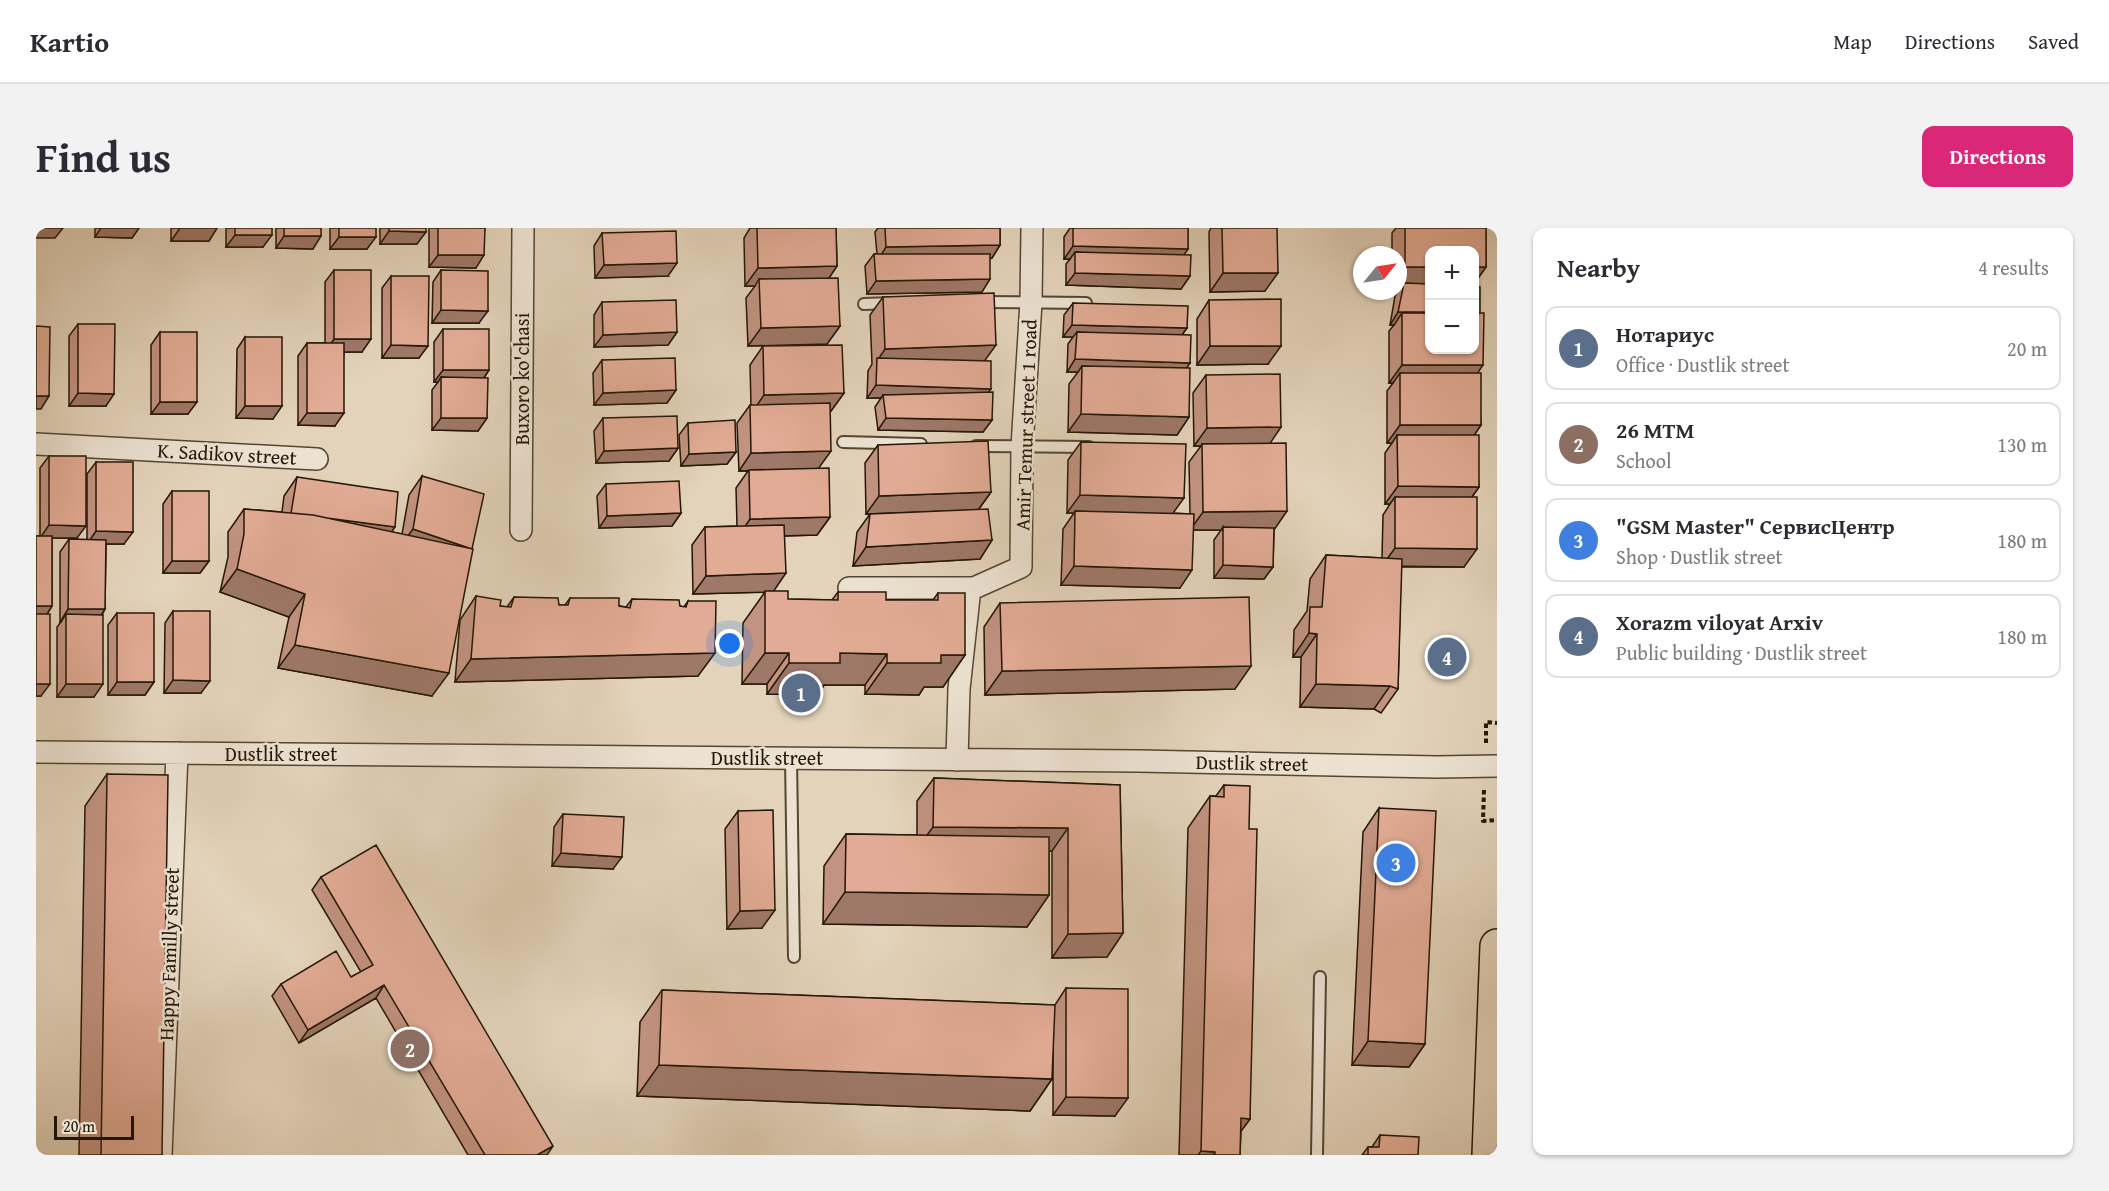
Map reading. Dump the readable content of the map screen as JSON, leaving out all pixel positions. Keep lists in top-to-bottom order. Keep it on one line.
{"streets":{"street":["Buxoro ko'chasi","Amir Temur street 1 road","K. Sadikov street","Dustlik street","Happy Familly street"]},"crossings":[["Dustlik street","Happy Familly street"]],"scale_bar":"20 m","north":"top right","page":{"header":"Kartio","nav":["Map","Directions","Saved"],"title":"Find us","buttons":"Directions","heading":["Nearby","4 results"],"map_buttons":["+","−"],"list":[{"mark":"1","name":"Нотариус","note":"Office · Dustlik street","value":"20 m"},{"mark":"2","name":"26 MTM","note":"School","value":"130 m"},{"mark":"3","name":"\"GSM Master\" СервисЦентр","note":"Shop · Dustlik street","value":"180 m"},{"mark":"4","name":"Xorazm viloyat Arxiv","note":"Public building · Dustlik street","value":"180 m"}],"pins":["4","1","3","2"],"scale":"20 m"}}
